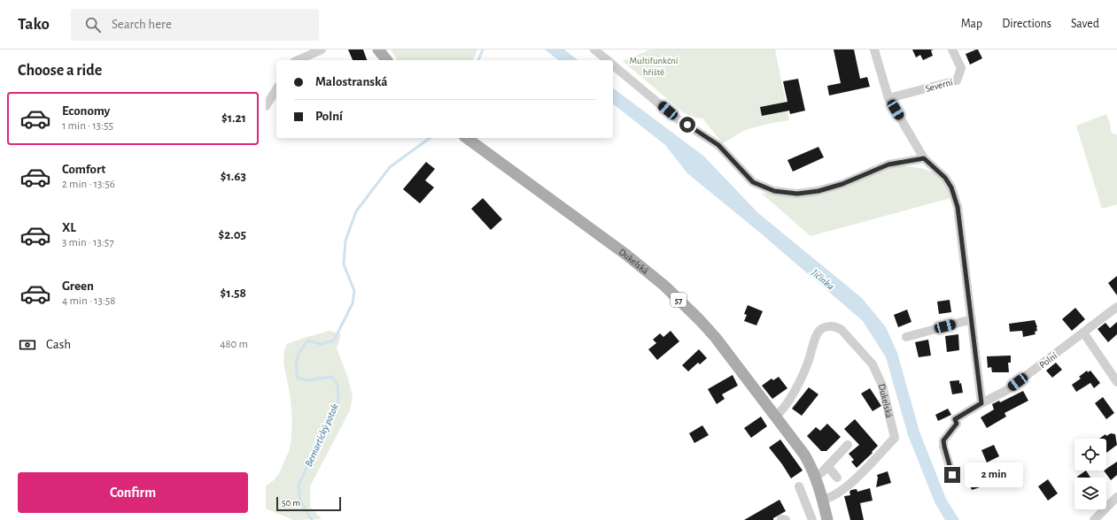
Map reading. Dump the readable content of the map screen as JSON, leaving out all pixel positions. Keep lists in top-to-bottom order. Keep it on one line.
{"streets":{"main road":["Dukelská","57"],"street":["Severní","Polní"]},"water":["Jičínka","Bernartický potok"],"parks":["Multifunkční hřiště"],"scale_bar":"50 m","page":{"header":"Tako","search":"Search here","nav":["Map","Directions","Saved"],"heading":"Choose a ride","banner":["Malostranská","Polní"],"list":[{"name":"Economy","note":"1 min · 13:55","value":"$1.21"},{"name":"Comfort","note":"2 min · 13:56","value":"$1.63"},{"name":"XL","note":"3 min · 13:57","value":"$2.05"},{"name":"Green","note":"4 min · 13:58","value":"$1.58"}],"pay":["Cash","480 m"],"bubble":"2 min","buttons":"Confirm","scale":"50 m"}}
